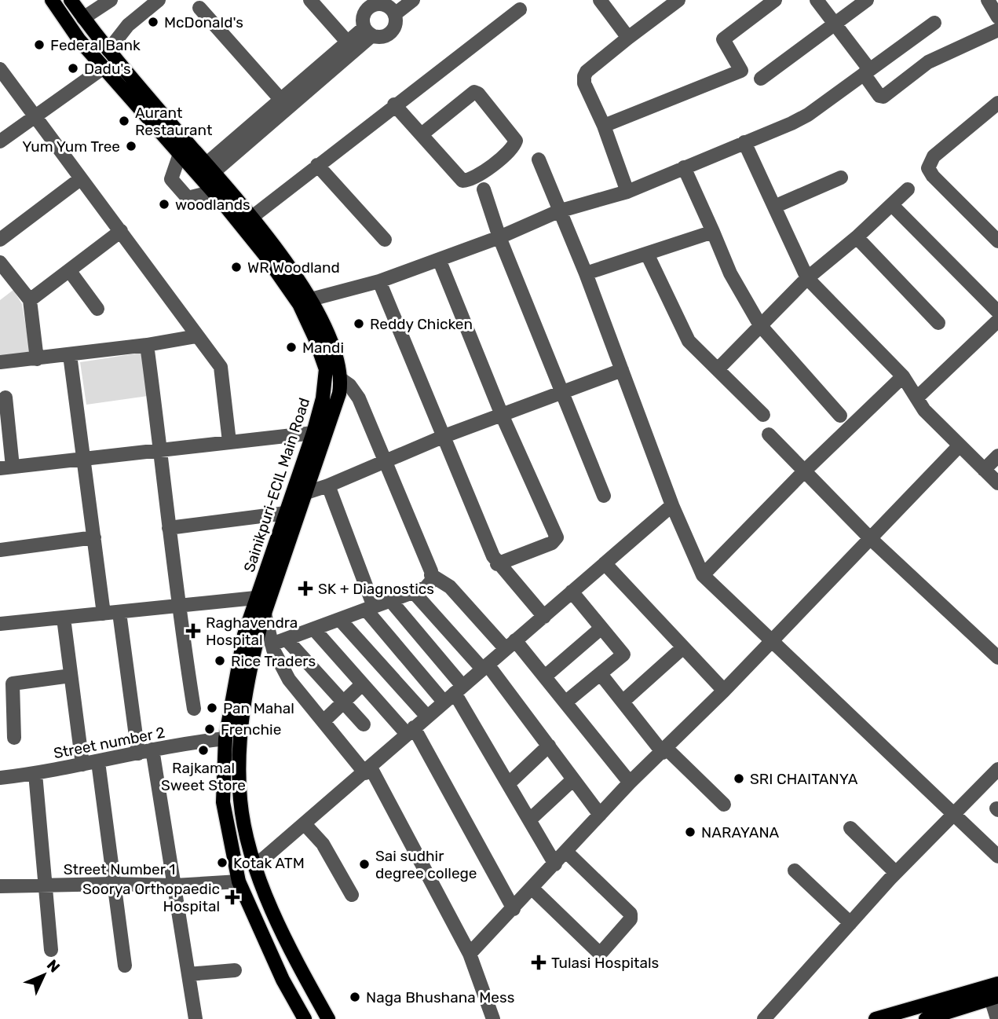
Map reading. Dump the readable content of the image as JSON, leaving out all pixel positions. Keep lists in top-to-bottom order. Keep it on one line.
{"streets":{"main road":["Sainikpuri-ECIL Main Road"],"street":["Street number 2","Street Number 1"]},"crossings":[["Sainikpuri-ECIL Main Road","Street number 2"],["Sainikpuri-ECIL Main Road","Street Number 1"]],"places":{"other":["McDonald's","Federal Bank","Dadu's","Aurant Restaurant","Yum Yum Tree","woodlands","WR Woodland","Reddy Chicken","Mandi","Rice Traders","Pan Mahal","Frenchie","Rajkamal Sweet Store","SRI CHAITANYA","NARAYANA","Kotak ATM","Sai sudhir degree college","Naga Bhushana Mess"],"health":["SK + Diagnostics","Raghavendra Hospital","Soorya Orthopaedic Hospital","Tulasi Hospitals"]},"north":"top right"}
